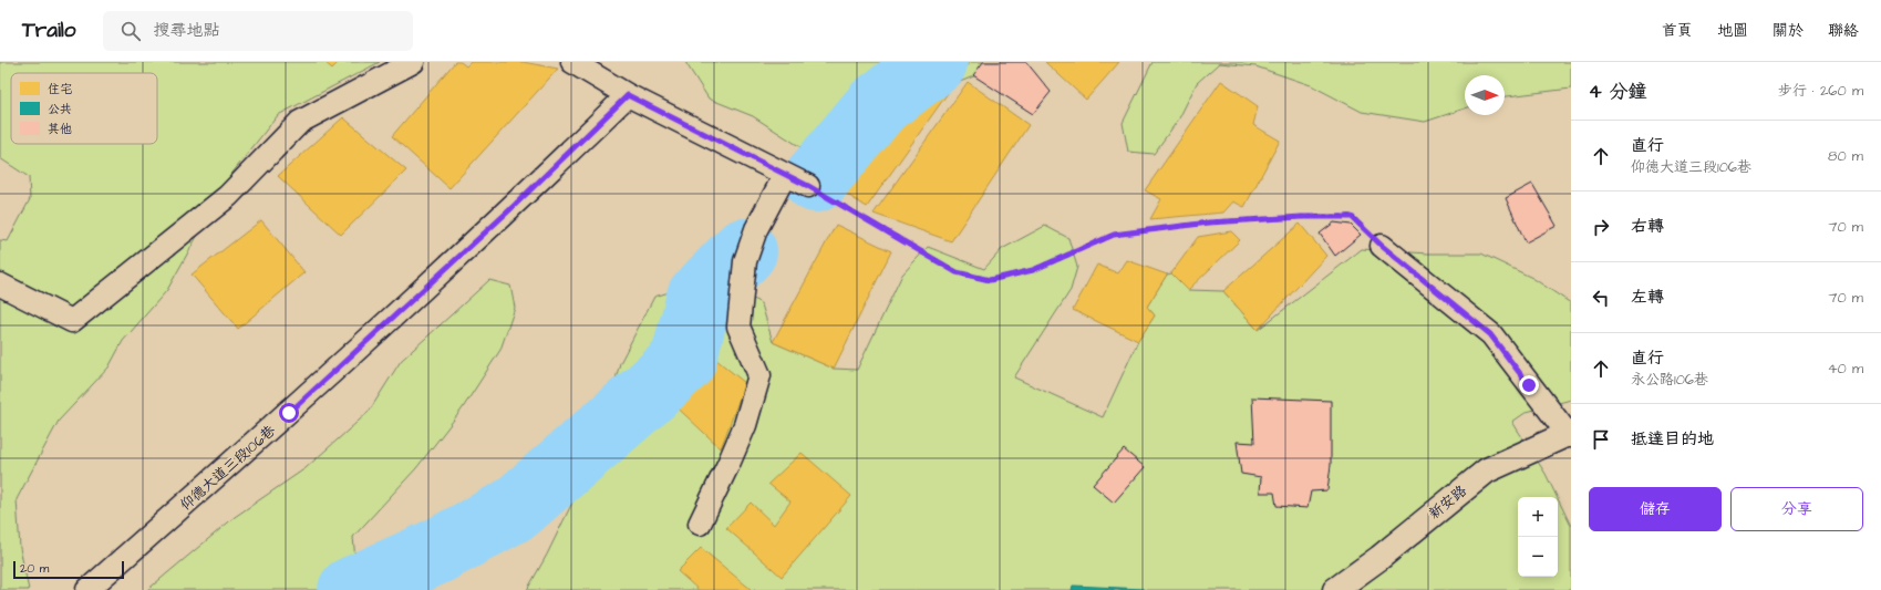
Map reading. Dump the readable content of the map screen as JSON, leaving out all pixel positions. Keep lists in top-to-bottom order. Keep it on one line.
{"streets":{"street":["新安路"],"lane":["仰德大道三段106巷"]},"legend":["住宅","公共","其他"],"scale_bar":"20 m","north":"right","page":{"header":"Trailo","search":"搜尋地點","nav":["首頁","地圖","關於","聯絡"],"heading":["4 分鐘","步行 · 260 m"],"list":[["直行","仰德大道三段106巷","80 m"],["右轉","70 m"],["左轉","70 m"],["直行","永公路106巷","40 m"],"抵達目的地"],"buttons":["儲存","分享"],"map_buttons":["+","−"],"scale":"20 m"}}
